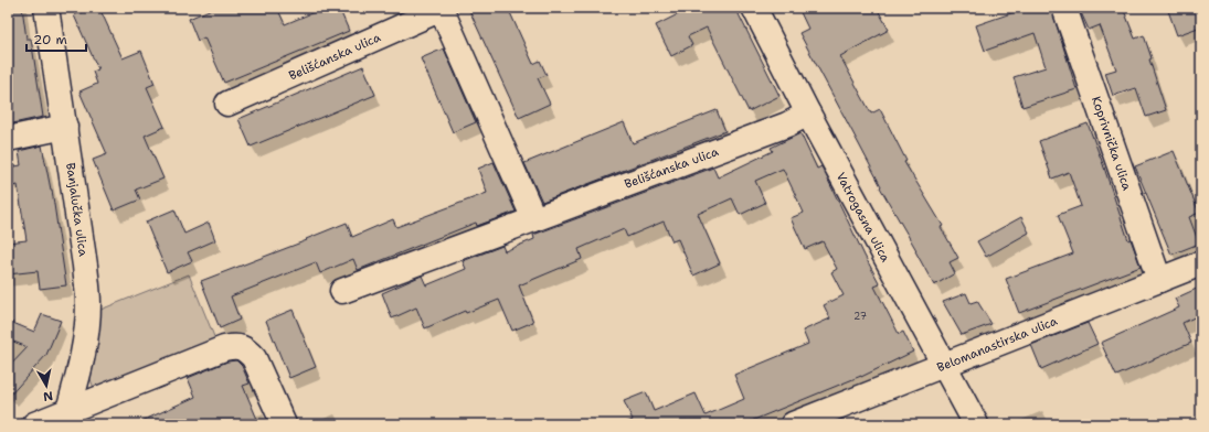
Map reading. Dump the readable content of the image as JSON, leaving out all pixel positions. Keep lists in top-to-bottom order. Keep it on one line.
{"streets":{"street":["Belišćanska ulica","Koprivnička ulica","Banjalučka ulica","Vatrogasna ulica","Belomanastirska ulica"]},"crossings":[["Belišćanska ulica","Vatrogasna ulica"],["Koprivnička ulica","Belomanastirska ulica"],["Vatrogasna ulica","Belomanastirska ulica"]],"house_numbers":["27"],"scale_bar":"20 m","north":"bottom"}
